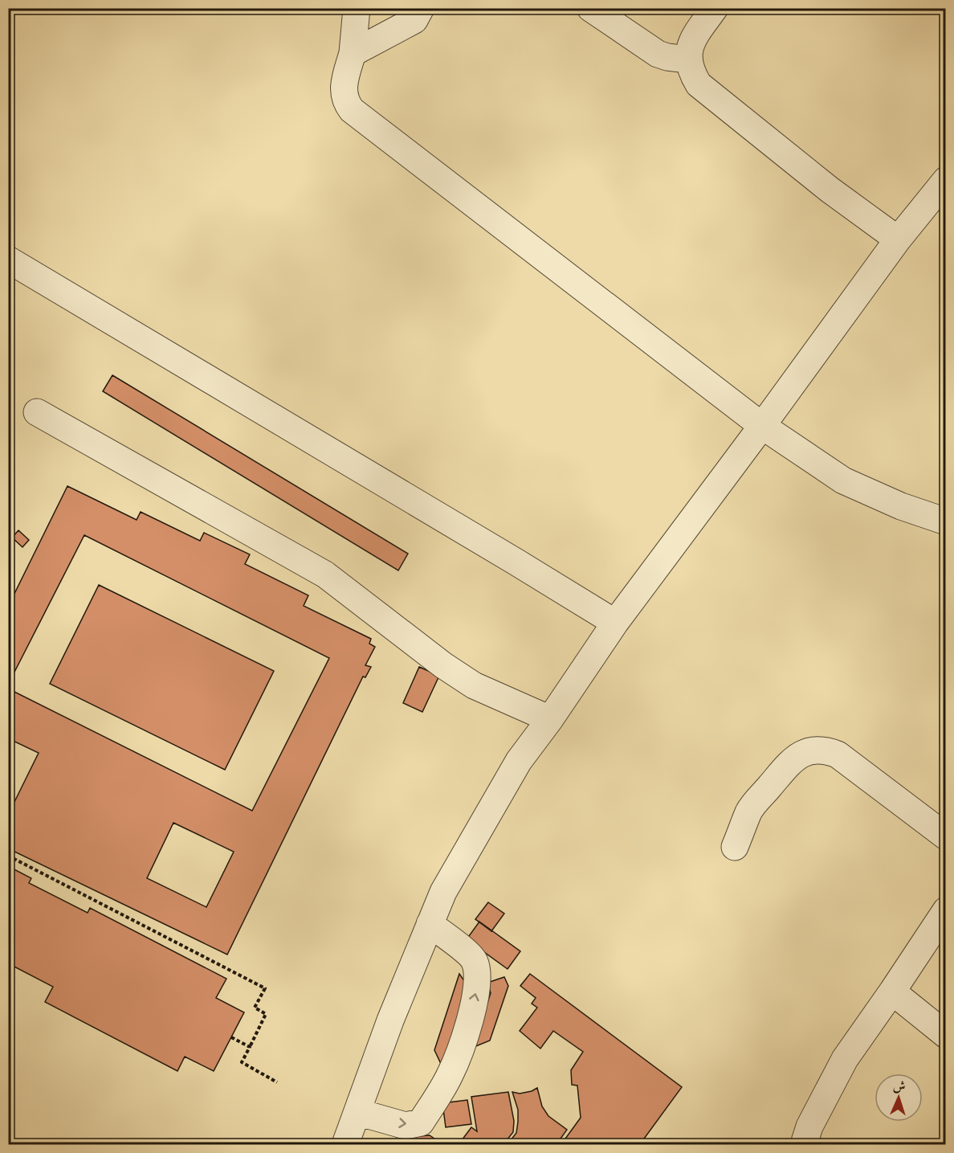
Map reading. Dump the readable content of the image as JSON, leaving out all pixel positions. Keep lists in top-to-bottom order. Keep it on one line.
{"north":"top"}
